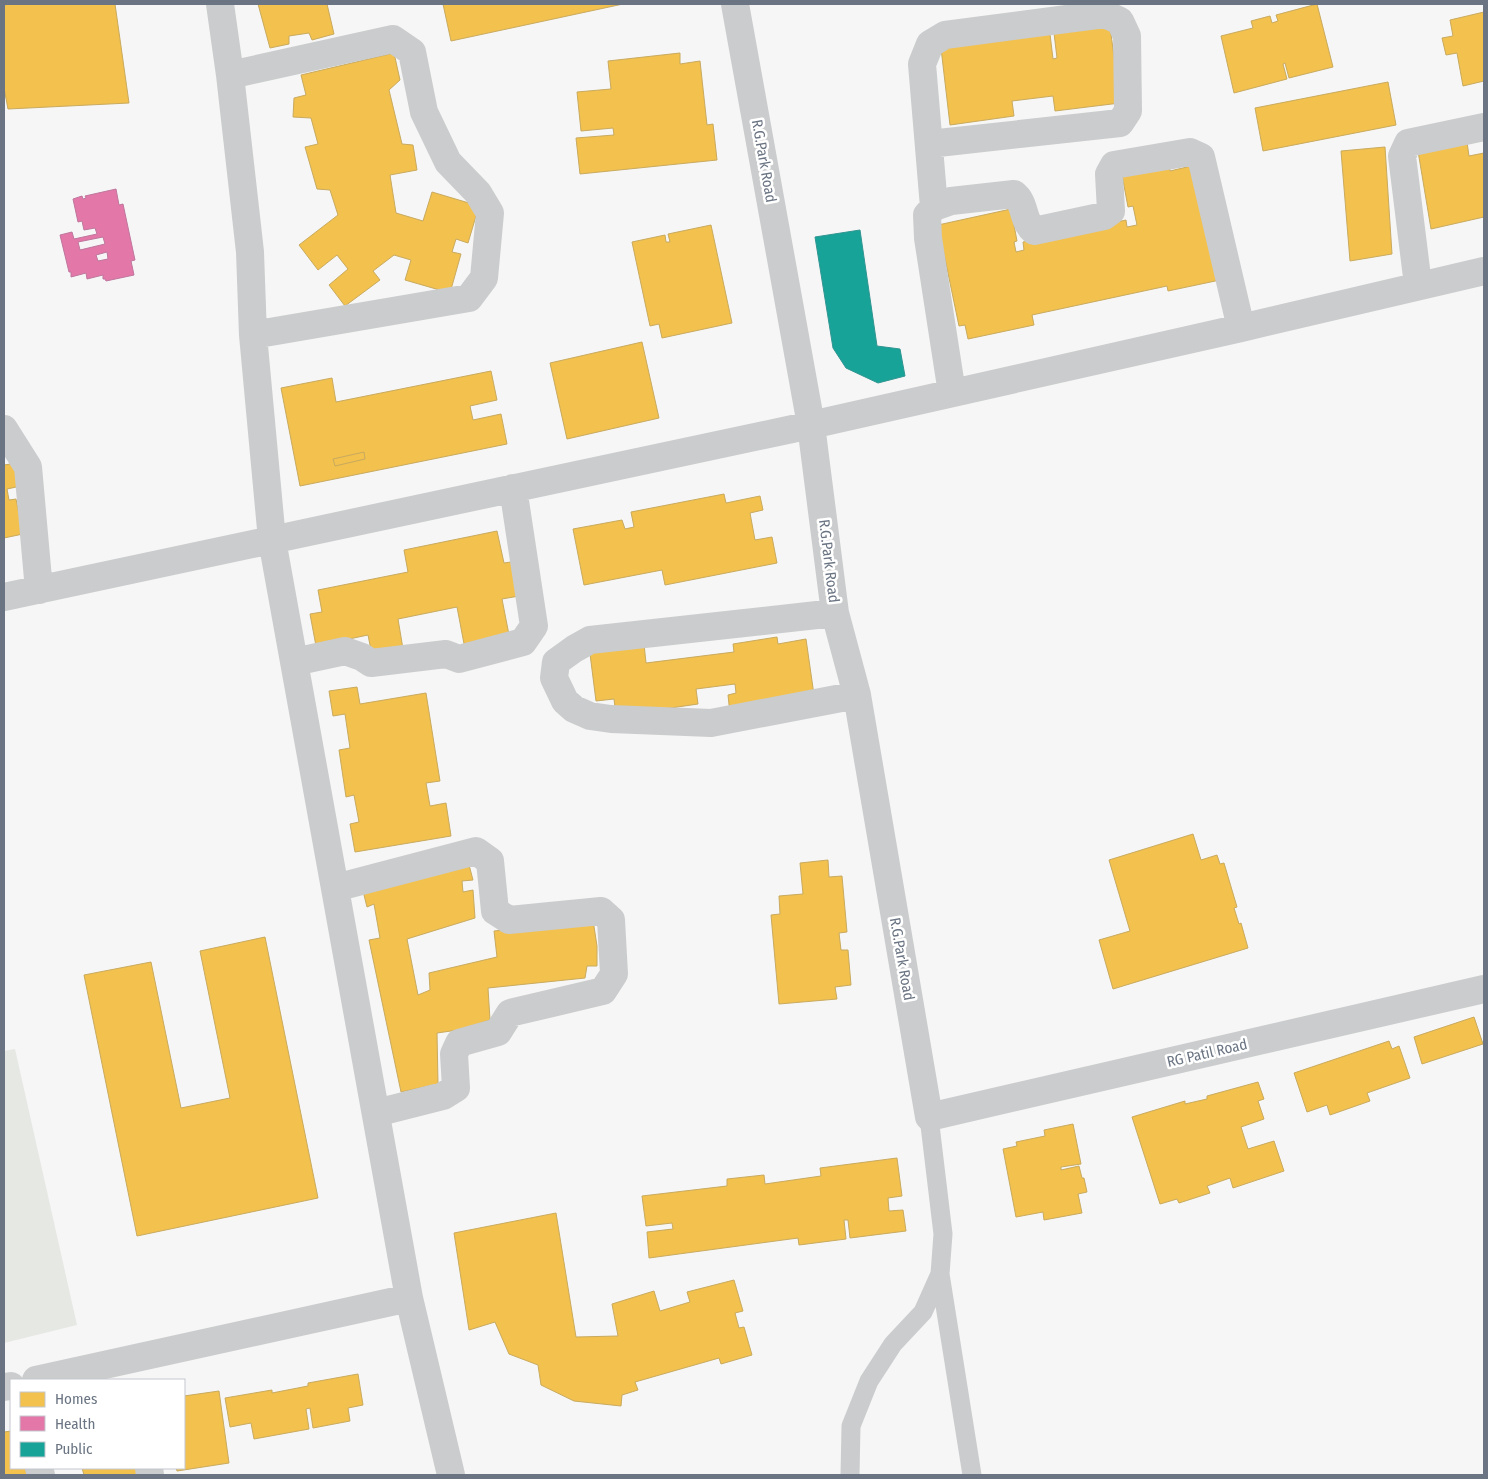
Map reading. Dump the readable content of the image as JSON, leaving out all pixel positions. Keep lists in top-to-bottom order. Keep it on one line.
{"streets":{"street":["R.G.Park Road","RG Patil Road"]},"crossings":[["R.G.Park Road","RG Patil Road"]],"legend":["Homes","Health","Public"]}
